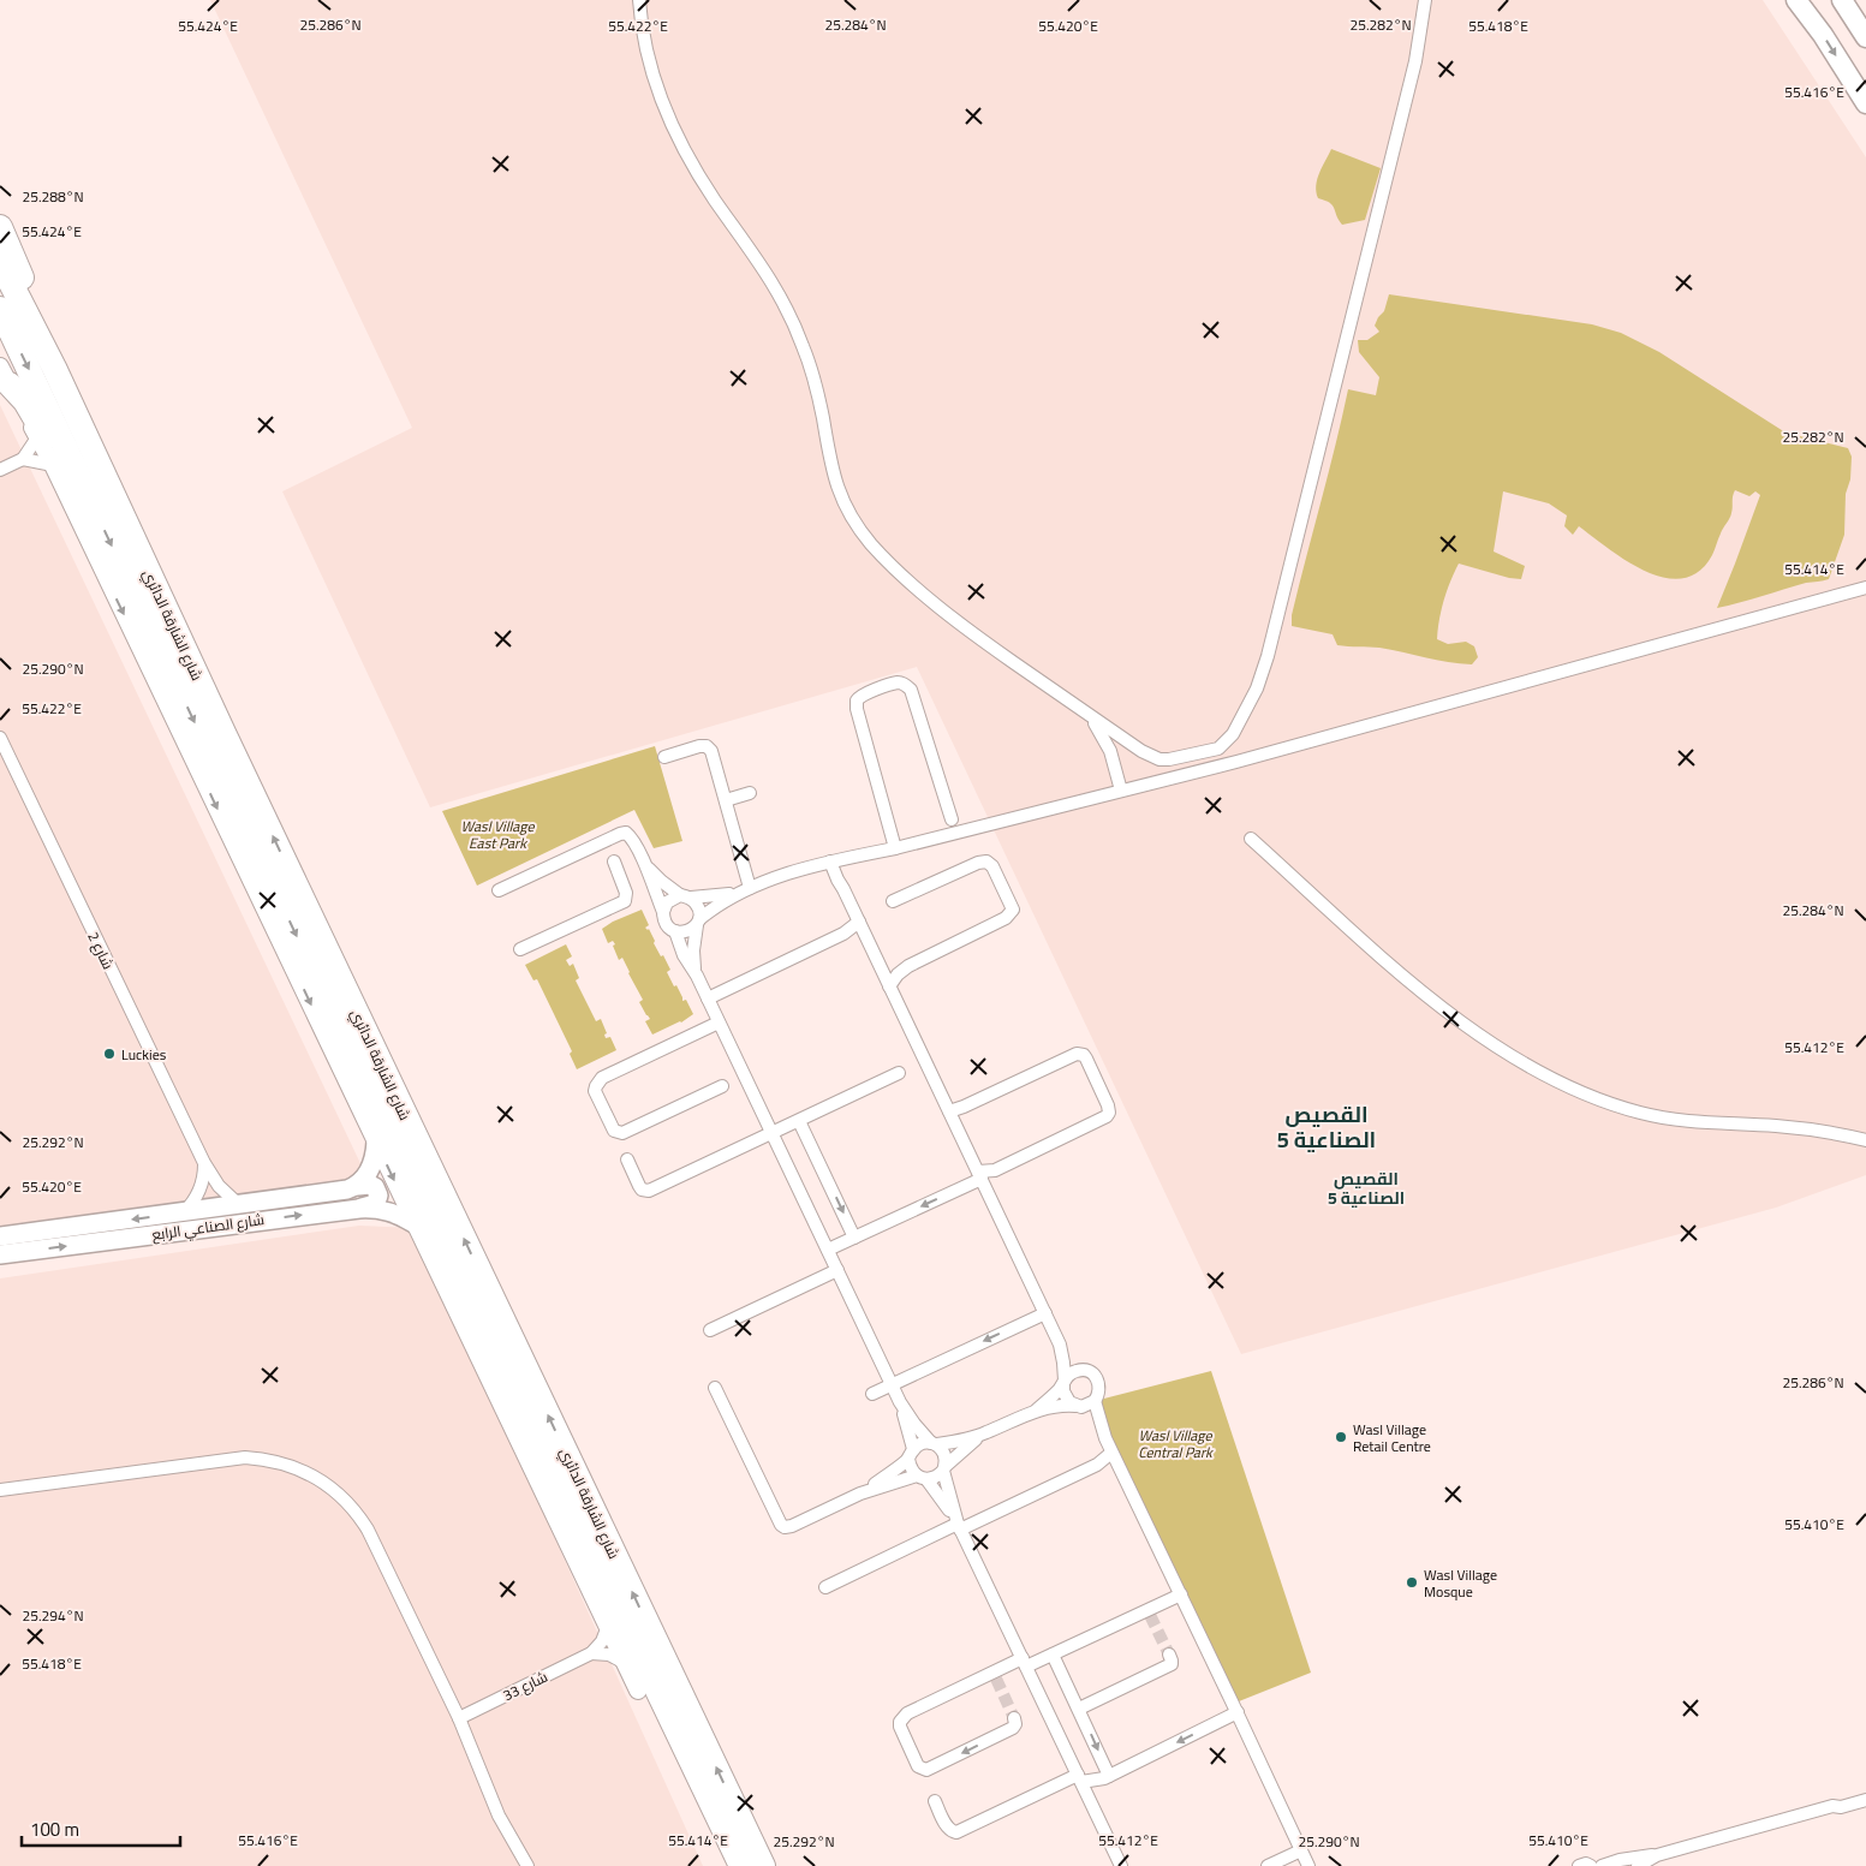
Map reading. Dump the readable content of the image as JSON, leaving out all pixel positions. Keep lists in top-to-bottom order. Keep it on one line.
{"streets":{"highway":["شارع الشارقة الدائري"],"main road":["شارع الصناعي الرابع"],"street":["شارع 2","شارع 33"]},"crossings":[["شارع 2","شارع الصناعي الرابع"]],"districts":["القصيص الصناعية 5","القصيص الصناعية 5"],"parks":["Wasl Village East Park","Wasl Village Central Park"],"places":["Luckies","Wasl Village Retail Centre","Wasl Village Mosque"],"scale_bar":"100 m","coordinates":["25.286°N","25.284°N","25.282°N","55.424°E","55.422°E","55.420°E","55.418°E","55.416°E","25.288°N","55.414°E","25.290°N","55.412°E","25.292°N","55.410°E","25.294°N"]}
